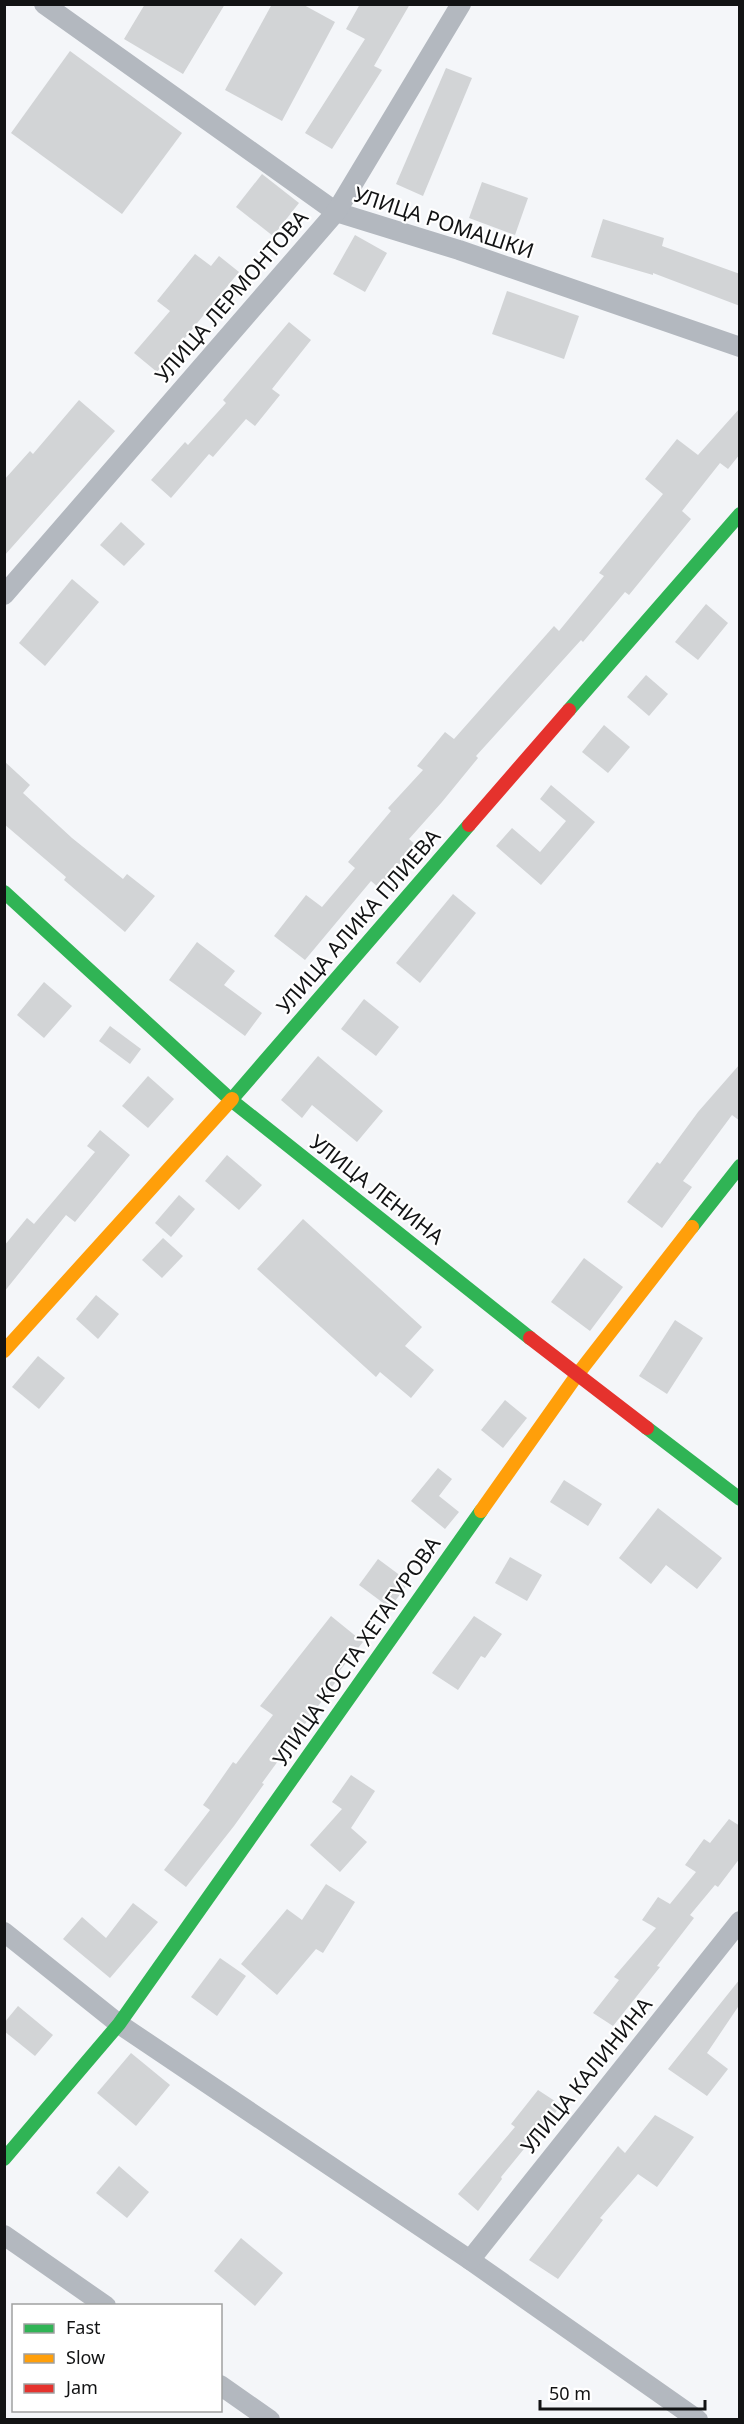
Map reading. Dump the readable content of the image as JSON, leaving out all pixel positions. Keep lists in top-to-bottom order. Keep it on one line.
{"streets":{"street":["УЛИЦА РОМАШКИ","УЛИЦА ЛЕРМОНТОВА","УЛИЦА АЛИКА ПЛИЕВА","УЛИЦА ЛЕНИНА","УЛИЦА КОСТА ХЕТАГУРОВА","УЛИЦА КАЛИНИНА"]},"crossings":[["УЛИЦА РОМАШКИ","УЛИЦА ЛЕРМОНТОВА"],["УЛИЦА АЛИКА ПЛИЕВА","УЛИЦА ЛЕНИНА"],["УЛИЦА ЛЕНИНА","УЛИЦА КОСТА ХЕТАГУРОВА"]],"legend":["Fast","Slow","Jam"],"scale_bar":"50 m"}
